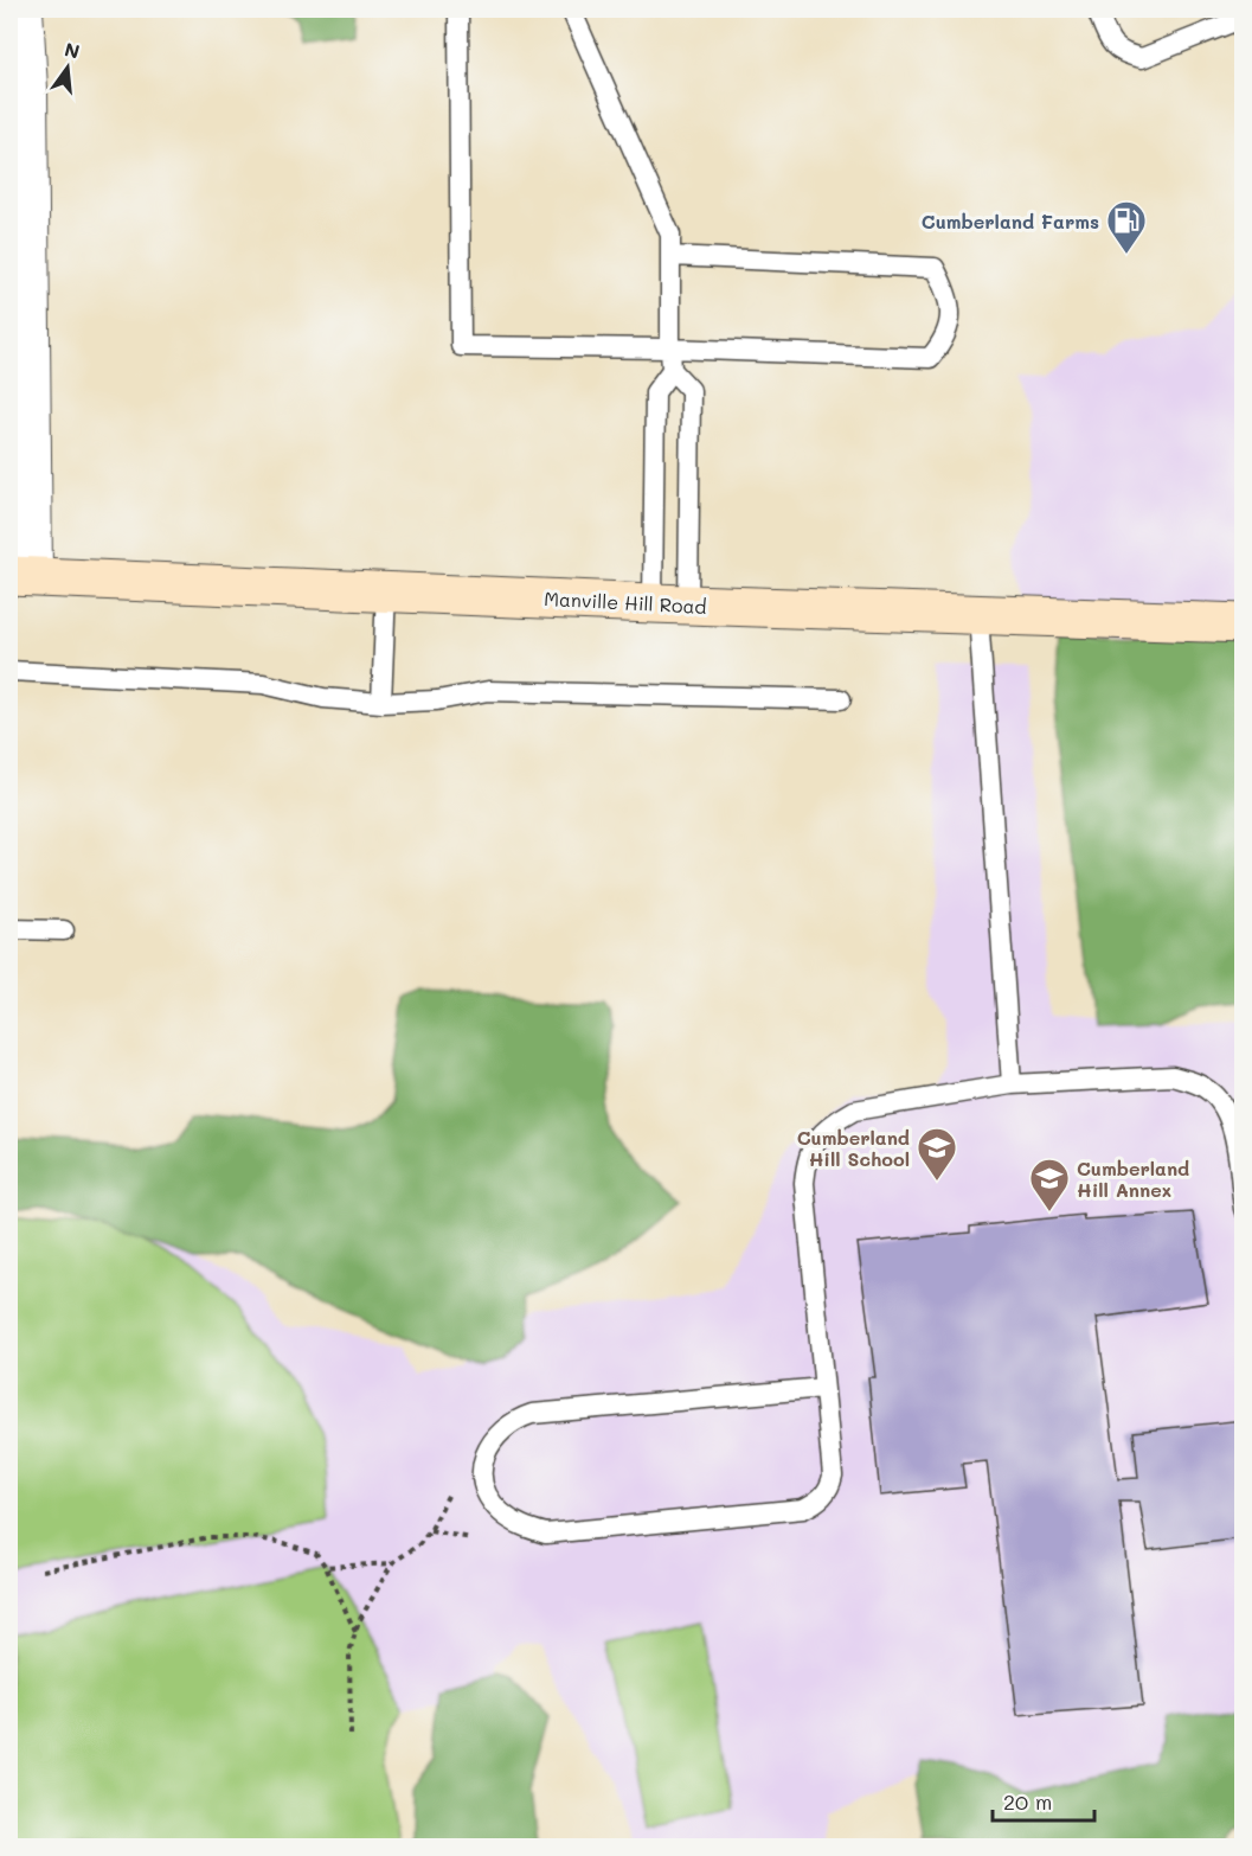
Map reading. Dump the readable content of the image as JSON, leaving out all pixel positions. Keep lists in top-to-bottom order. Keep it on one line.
{"streets":{"main road":["Manville Hill Road"]},"places":{"fuel station":["Cumberland Farms"],"school or university":["Cumberland Hill School","Cumberland Hill Annex"]},"scale_bar":"20 m","north":"top"}
